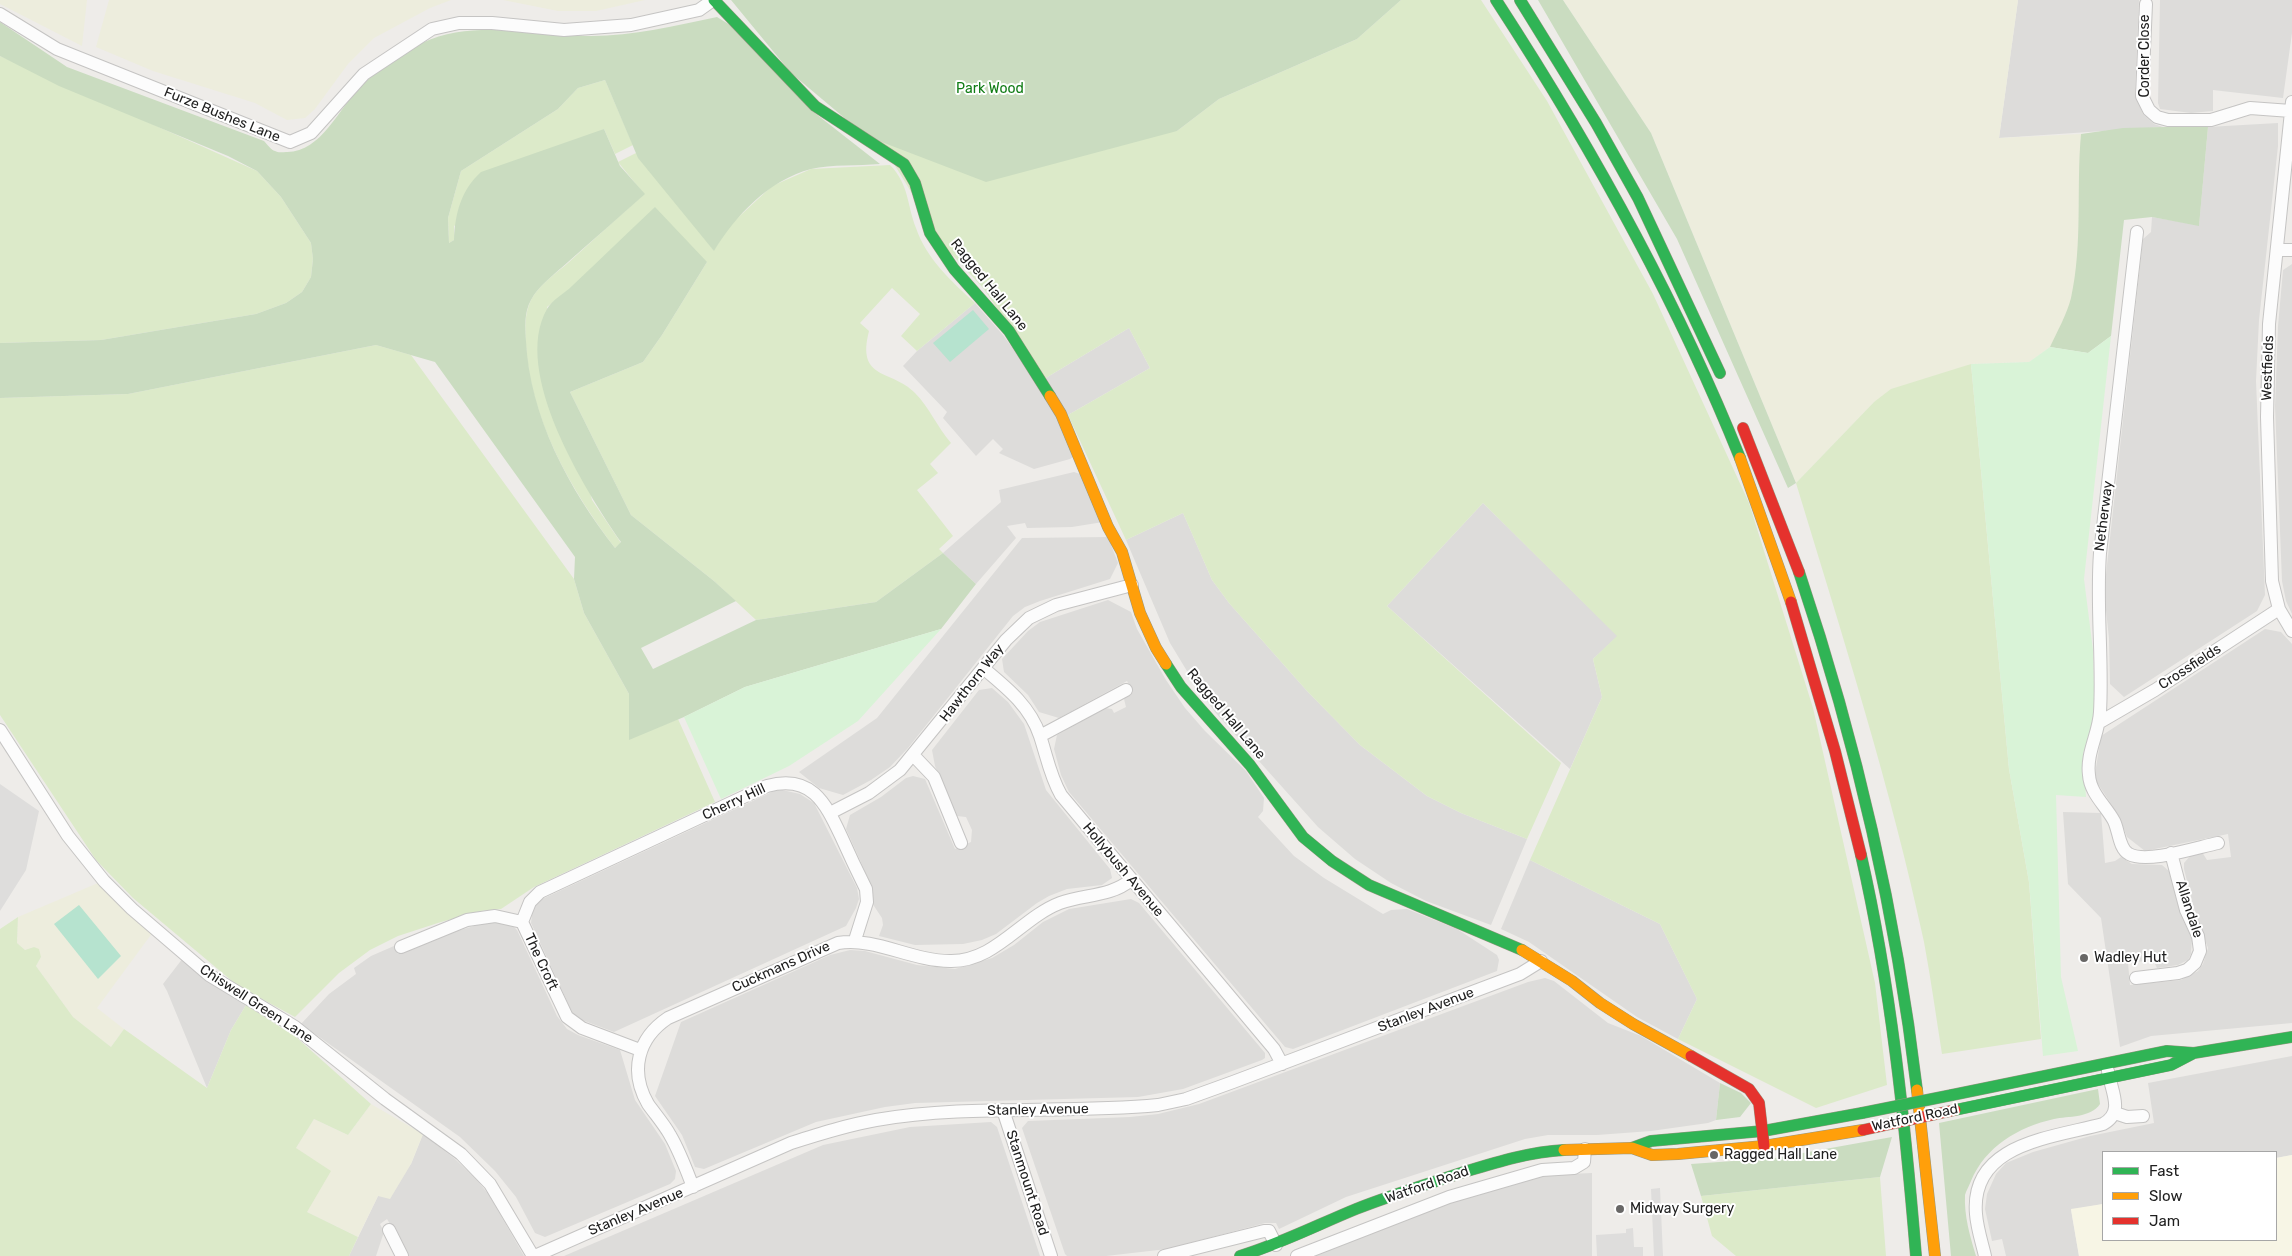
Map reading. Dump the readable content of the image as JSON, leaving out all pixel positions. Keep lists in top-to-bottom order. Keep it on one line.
{"streets":{"main road":["Ragged Hall Lane","Watford Road"],"street":["Corder Close","Furze Bushes Lane","Westfields","Netherway","Crossfields","Hawthorn Way","Cherry Hill","Hollybush Avenue","Allandale","The Croft","Cuckmans Drive","Chiswell Green Lane","Stanley Avenue","Stanmount Road"]},"crossings":[["Corder Close","Westfields"],["Furze Bushes Lane","Ragged Hall Lane"],["Ragged Hall Lane","Hawthorn Way"],["Ragged Hall Lane","Stanley Avenue"],["Ragged Hall Lane","Watford Road"],["Westfields","Crossfields"],["Netherway","Crossfields"],["Netherway","Allandale"],["Hawthorn Way","Cherry Hill"],["Hawthorn Way","Hollybush Avenue"],["Cherry Hill","The Croft"],["Cherry Hill","Cuckmans Drive"],["Hollybush Avenue","Cuckmans Drive"],["Hollybush Avenue","Stanley Avenue"],["The Croft","Cuckmans Drive"],["Cuckmans Drive","Stanley Avenue"],["Chiswell Green Lane","Stanley Avenue"],["Stanley Avenue","Stanmount Road"]],"parks":["Park Wood"],"places":["Wadley Hut","Ragged Hall Lane","Midway Surgery"],"legend":["Fast","Slow","Jam"]}
